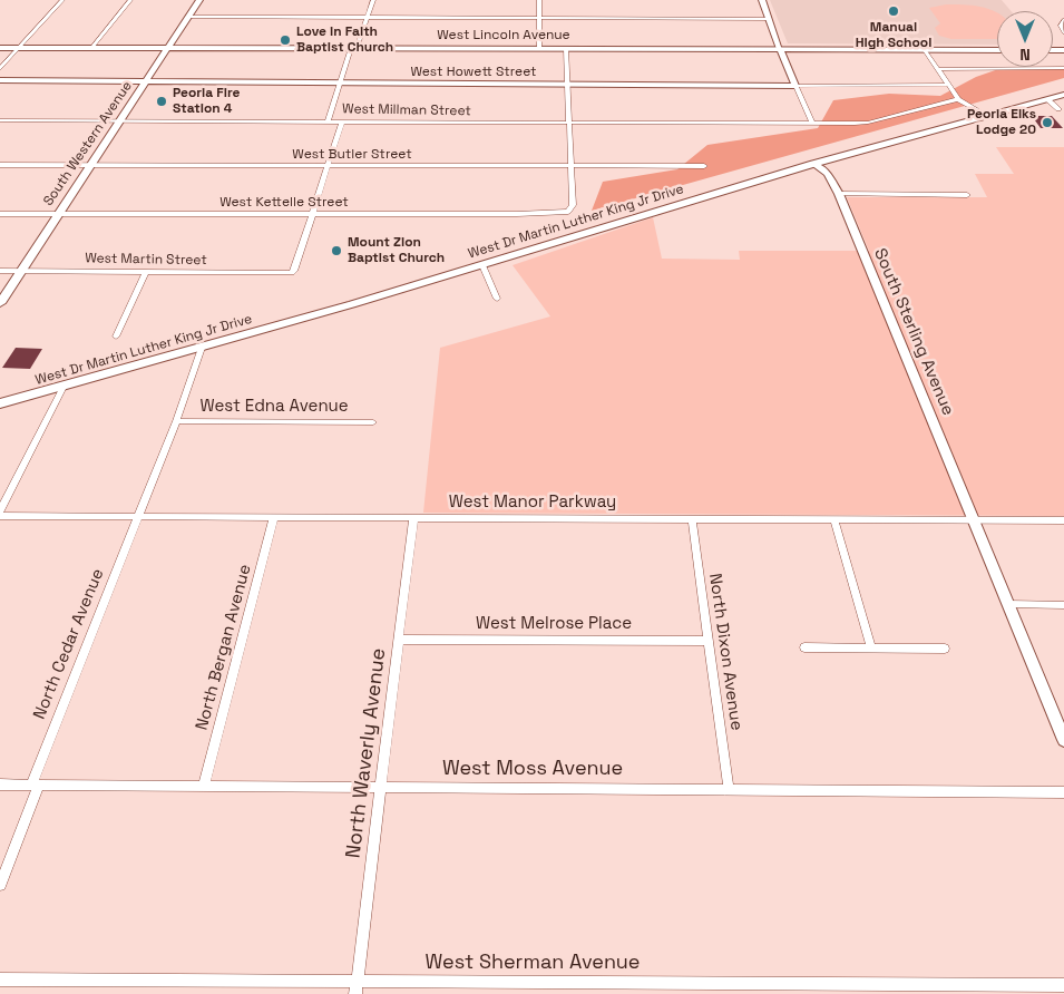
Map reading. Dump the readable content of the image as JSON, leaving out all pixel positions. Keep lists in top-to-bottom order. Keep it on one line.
{"streets":{"main road":["West Lincoln Avenue","West Howett Street","South Western Avenue","West Dr Martin Luther King Jr Drive"],"street":["West Millman Street","West Butler Street","West Kettelle Street","West Martin Street","South Sterling Avenue","West Edna Avenue","West Manor Parkway","West Melrose Place","North Cedar Avenue","North Bergan Avenue","North Dixon Avenue","North Waverly Avenue","West Moss Avenue","West Sherman Avenue"]},"crossings":[["West Lincoln Avenue","South Western Avenue"],["West Howett Street","South Western Avenue"],["West Millman Street","South Western Avenue"],["South Western Avenue","West Butler Street"],["South Western Avenue","West Kettelle Street"],["South Western Avenue","West Martin Street"],["West Butler Street","West Kettelle Street"],["West Kettelle Street","West Martin Street"],["West Dr Martin Luther King Jr Drive","South Sterling Avenue"],["West Dr Martin Luther King Jr Drive","North Cedar Avenue"],["South Sterling Avenue","West Manor Parkway"],["West Edna Avenue","North Cedar Avenue"],["West Manor Parkway","North Cedar Avenue"],["West Manor Parkway","North Bergan Avenue"],["West Manor Parkway","North Dixon Avenue"],["West Manor Parkway","North Waverly Avenue"],["West Melrose Place","North Dixon Avenue"],["West Melrose Place","North Waverly Avenue"],["North Cedar Avenue","West Moss Avenue"],["North Bergan Avenue","West Moss Avenue"],["North Dixon Avenue","West Moss Avenue"],["North Waverly Avenue","West Moss Avenue"],["North Waverly Avenue","West Sherman Avenue"]],"places":["Manual High School","Love in Faith Baptist Church","Peoria Fire Station 4","Peoria Elks Lodge 20","Mount Zion Baptist Church"],"north":"bottom"}
